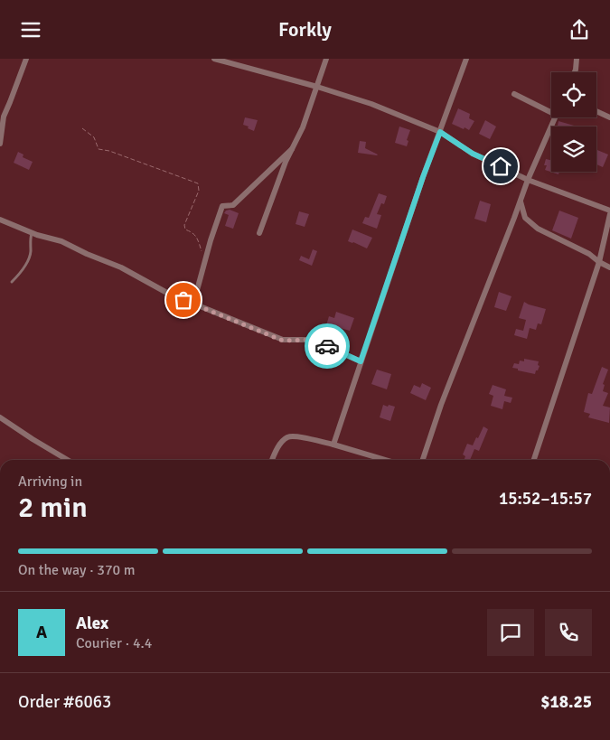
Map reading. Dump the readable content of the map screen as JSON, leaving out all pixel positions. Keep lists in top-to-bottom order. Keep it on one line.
{"page":{"header":"Forkly","heading":["2 min","Arriving in","15:52–15:57"],"panel":["Alex","Courier · 4.4","Order #6063","$18.25"],"bar":"On the way · 370 m","round":"A"}}
